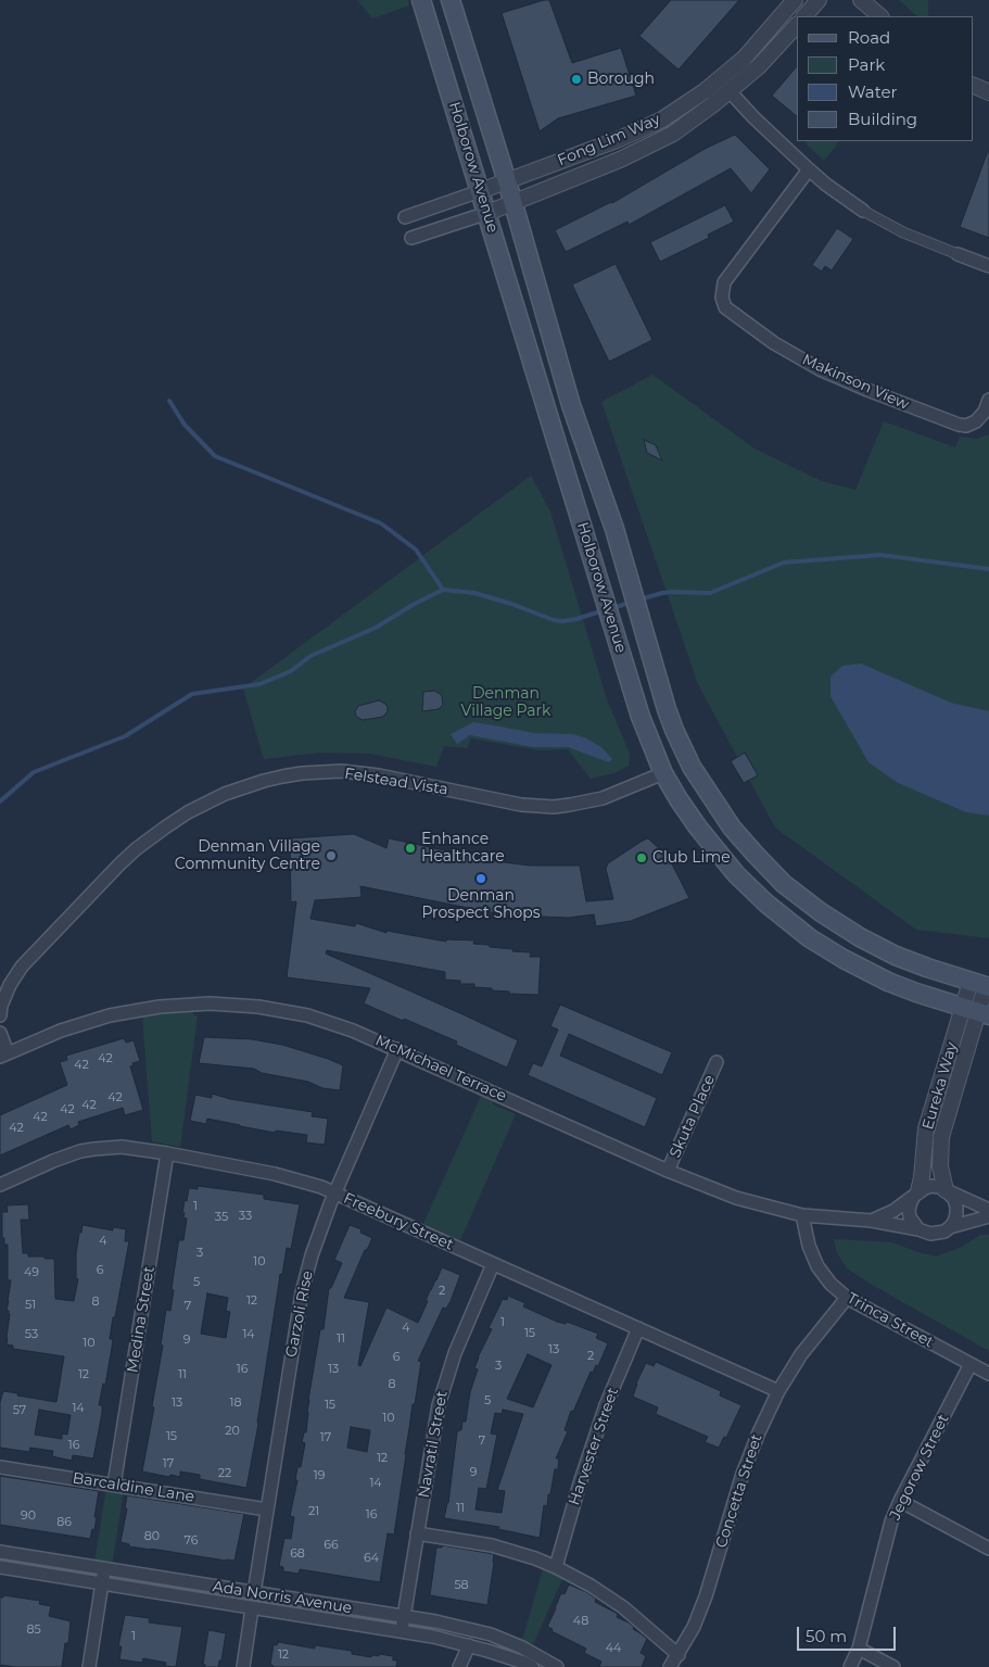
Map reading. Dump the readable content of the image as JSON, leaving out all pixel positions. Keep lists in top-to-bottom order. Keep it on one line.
{"streets":{"main road":["Holborow Avenue","Felstead Vista"],"street":["Fong Lim Way","Makinson View","McMichael Terrace","Eureka Way","Skuta Place","Freebury Street","Garzoli Rise","Medina Street","Trinca Street","Navratil Street","Harvester Street","Jegorow Street","Barcaldine Lane","Concetta Street","Ada Norris Avenue"]},"crossings":[["Fong Lim Way","Holborow Avenue"],["Holborow Avenue","Felstead Vista"],["Holborow Avenue","Eureka Way"],["McMichael Terrace","Eureka Way"],["McMichael Terrace","Skuta Place"],["McMichael Terrace","Garzoli Rise"],["McMichael Terrace","Trinca Street"],["Freebury Street","Garzoli Rise"],["Freebury Street","Medina Street"],["Freebury Street","Navratil Street"],["Freebury Street","Harvester Street"],["Freebury Street","Concetta Street"],["Garzoli Rise","Barcaldine Lane"],["Garzoli Rise","Ada Norris Avenue"],["Medina Street","Barcaldine Lane"],["Trinca Street","Jegorow Street"],["Trinca Street","Concetta Street"],["Navratil Street","Ada Norris Avenue"]],"parks":["Denman Village Park"],"places":["Borough","Enhance Healthcare","Denman Village Community Centre","Club Lime","Denman Prospect Shops"],"house_numbers":["42","42","42","42","42","42","42","1","33","35","4","3","10","6","49","5","2","12","8","51","7","1","4","15","53","14","11","9","10","13","2","6","3","16","13","12","11","8","5","13","18","15","14","57","10","20","15","17","7","16","12","17","9","22","19","14","11","21","16","90","86","80","76","66","68","64","58","48","85","1","44","12"],"legend":["Road","Park","Water","Building"],"scale_bar":"50 m"}
